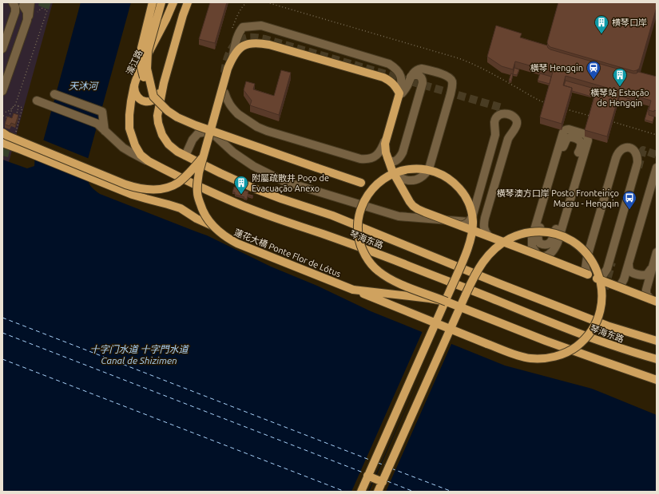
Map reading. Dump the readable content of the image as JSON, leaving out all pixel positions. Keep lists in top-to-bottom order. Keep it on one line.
{"streets":{"main road":["濠江路","琴海东路","蓮花大橋 Ponte Flor de Lótus"]},"crossings":[["濠江路","琴海东路"]],"water":["天沐河","十字门水道 十字門水道 Canal de Shizimen"],"places":{"building":["横琴口岸","橫琴站 Estação de Hengqin","附屬疏散井 Poço de Evacuação Anexo"],"station":["橫琴 Hengqin"],"bus stop":["橫琴澳方口岸 Posto Fronteiriço Macau - Hengqin"]}}
